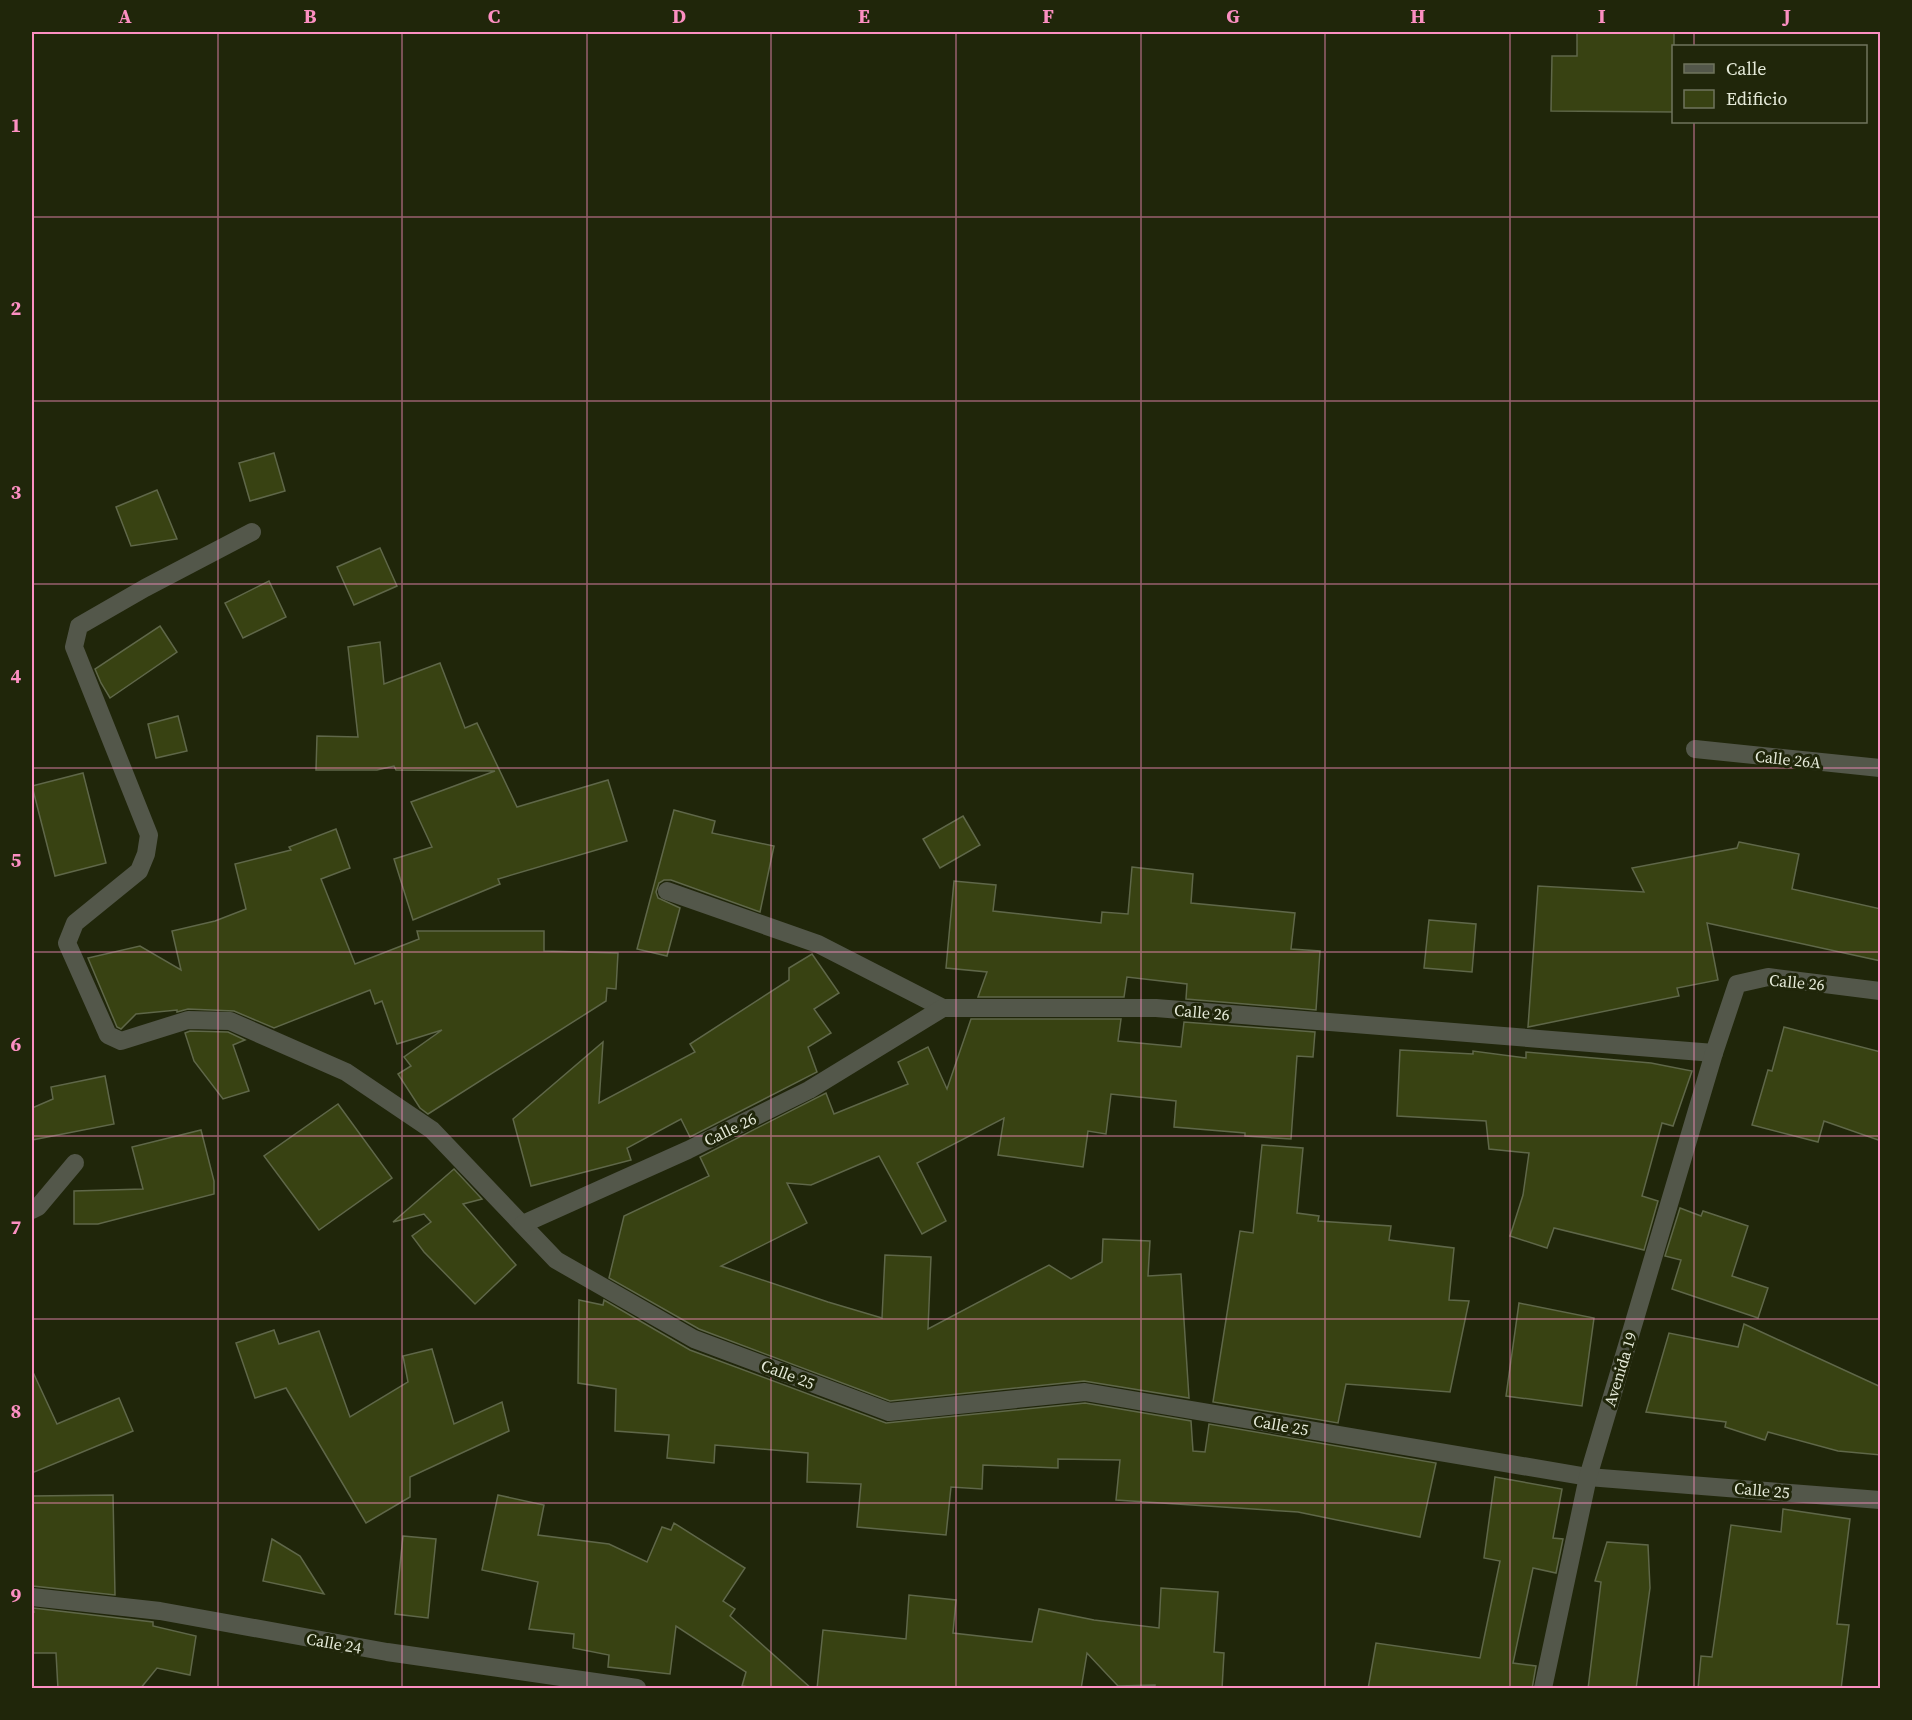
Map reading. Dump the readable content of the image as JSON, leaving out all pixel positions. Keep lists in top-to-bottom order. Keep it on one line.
{"streets":{"street":["Calle 26A","Calle 26","Avenida 19","Calle 25","Calle 24"]},"crossings":[["Calle 26","Avenida 19"],["Calle 26","Calle 25"],["Avenida 19","Calle 25"]],"legend":["Calle","Edificio"],"grid":{"columns":["A","B","C","D","E","F","G","H","I","J"],"rows":["1","2","3","4","5","6","7","8","9"]}}
